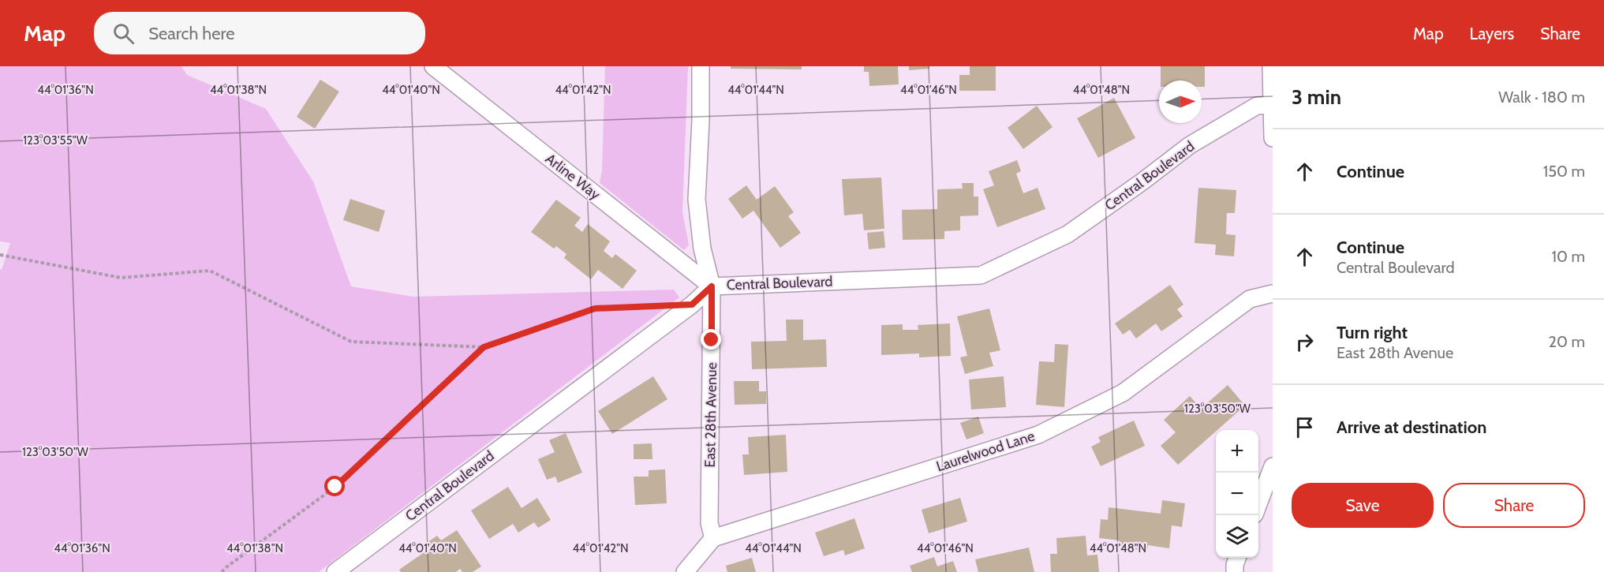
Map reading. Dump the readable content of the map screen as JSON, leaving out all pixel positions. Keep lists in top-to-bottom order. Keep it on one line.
{"streets":{"street":["Central Boulevard","Arline Way","East 28th Avenue","Laurelwood Lane"]},"crossings":[["Central Boulevard","Arline Way"],["Central Boulevard","East 28th Avenue"],["Arline Way","East 28th Avenue"],["East 28th Avenue","Laurelwood Lane"]],"north":"right","page":{"header":"Map","search":"Search here","nav":["Map","Layers","Share"],"heading":["3 min","Walk · 180 m"],"list":[["Continue","150 m"],["Continue","Central Boulevard","10 m"],["Turn right","East 28th Avenue","20 m"],"Arrive at destination"],"map_buttons":["+","−"],"buttons":["Save","Share"]},"coordinates":["44°01'36\"N","44°01'38\"N","44°01'40\"N","44°01'42\"N","44°01'44\"N","44°01'46\"N","44°01'48\"N","123°03'55\"W","123°03'50\"W"]}
